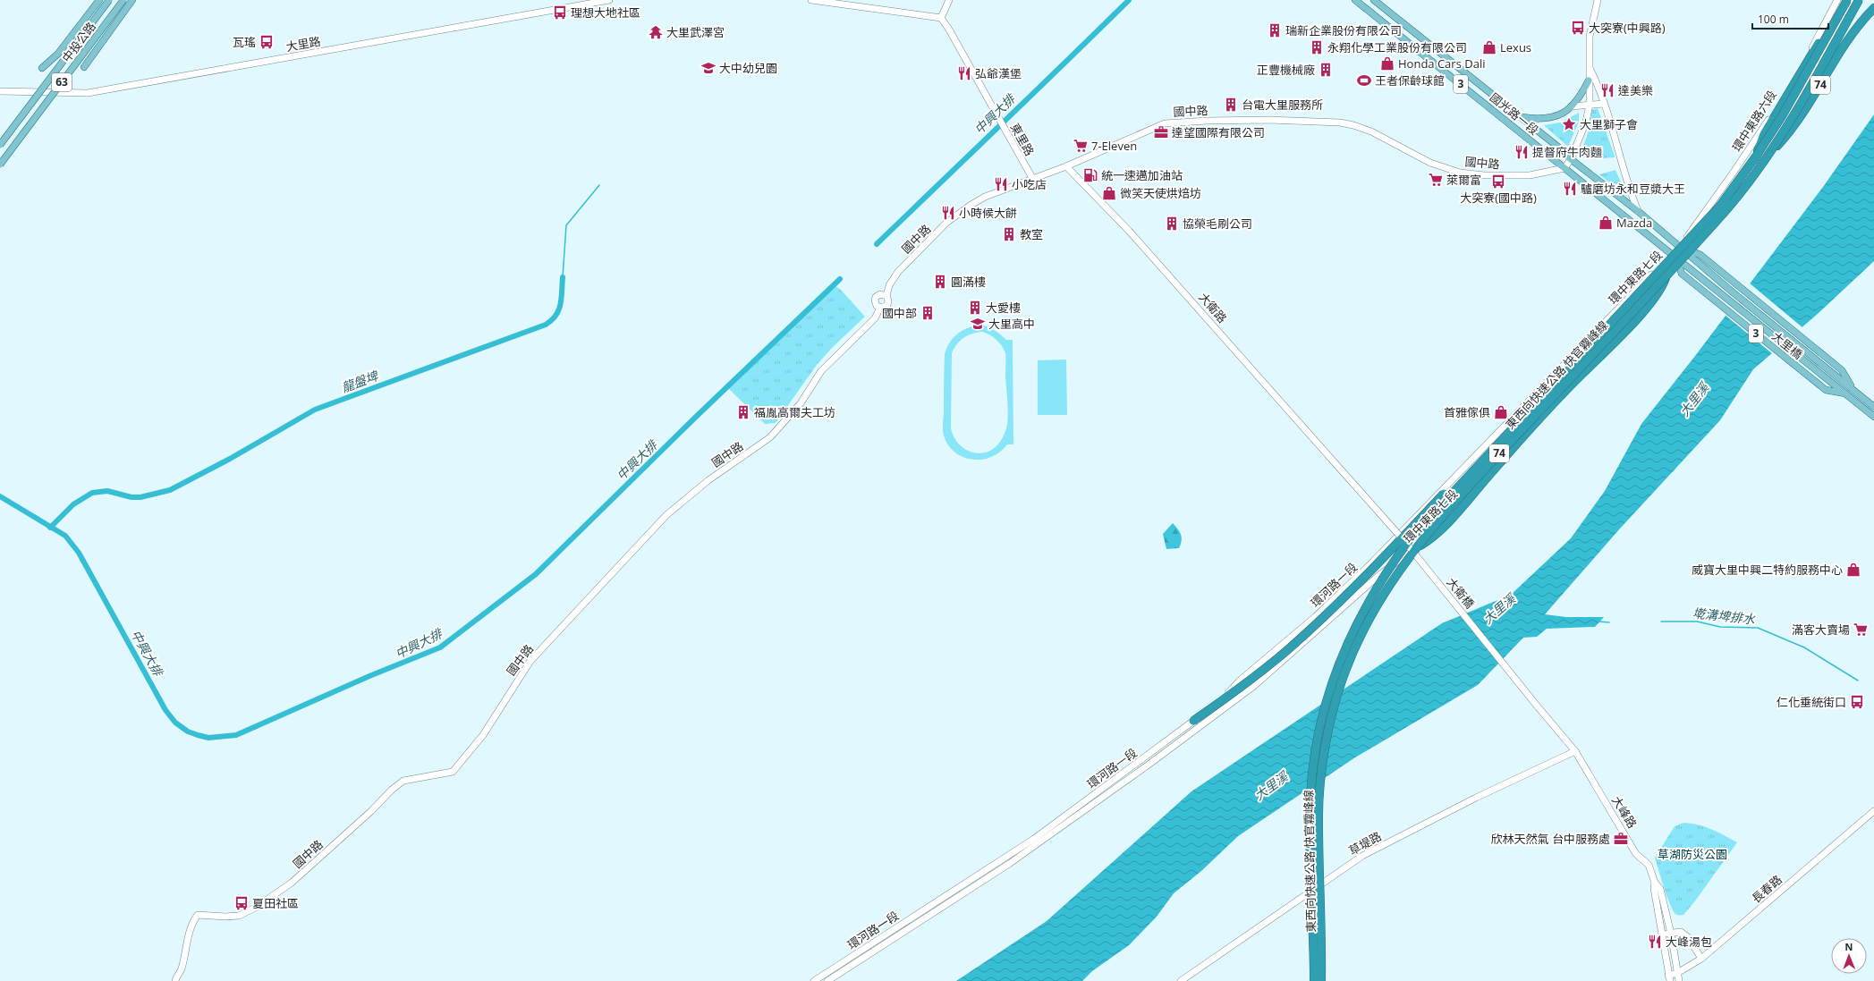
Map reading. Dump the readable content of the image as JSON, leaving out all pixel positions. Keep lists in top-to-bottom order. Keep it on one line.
{"streets":{"highway":["74","東西向快速公路 快官霧峰線"],"main road":["中投公路","63","3","國光路一段","大里橋"],"street":["大里路","國中路","環中東路六段","東里路","環中東路七段","大衛路","環河路一段","大衛橋","大峰路","草堤路","長春路"]},"crossings":[["3","大里橋"],["74","東西向快速公路 快官霧峰線"],["國中路","國光路一段"],["國中路","東里路"],["國中路","大衛路"],["國光路一段","環中東路六段"],["國光路一段","環中東路七段"],["國光路一段","大里橋"],["環中東路六段","環中東路七段"],["環中東路七段","環河路一段"],["大衛路","大衛橋"],["大衛橋","大峰路"],["大衛橋","草堤路"],["大峰路","草堤路"],["大峰路","長春路"]],"water":["中興大排","龍盤埤","大里溪","墘溝埤排水"],"parks":["草湖防災公園"],"places":{"bus stop":["理想大地社區","大突寮(中興路)","瓦瑤","大突寮(國中路)","仁化垂統街口","夏田社區"],"building":["瑞新企業股份有限公司","永翔化學工業股份有限公司","正豐機械廠","台電大里服務所","協榮毛刷公司","教室","圓滿樓","大愛樓","國中部","福胤高爾夫工坊"],"temple":["大里武澤宮"],"shop":["Lexus","Honda Cars Dali","微笑天使烘焙坊","Mazda","首雅傢俱","威寶大里中興二特約服務中心"],"school or university":["大中幼兒園","大里高中"],"restaurant":["弘爺漢堡","達美樂","提督府牛肉麵","小吃店","驢磨坊永和豆漿大王","小時候大餅","大峰湯包"],"sports":["王者保齡球館"],"place":["大里獅子會"],"office":["達望國際有限公司","欣林天然氣 台中服務處"],"supermarket":["7-Eleven","萊爾富","滿客大賣場"],"fuel station":["統一速邁加油站"]},"scale_bar":"100 m","north":"top"}
